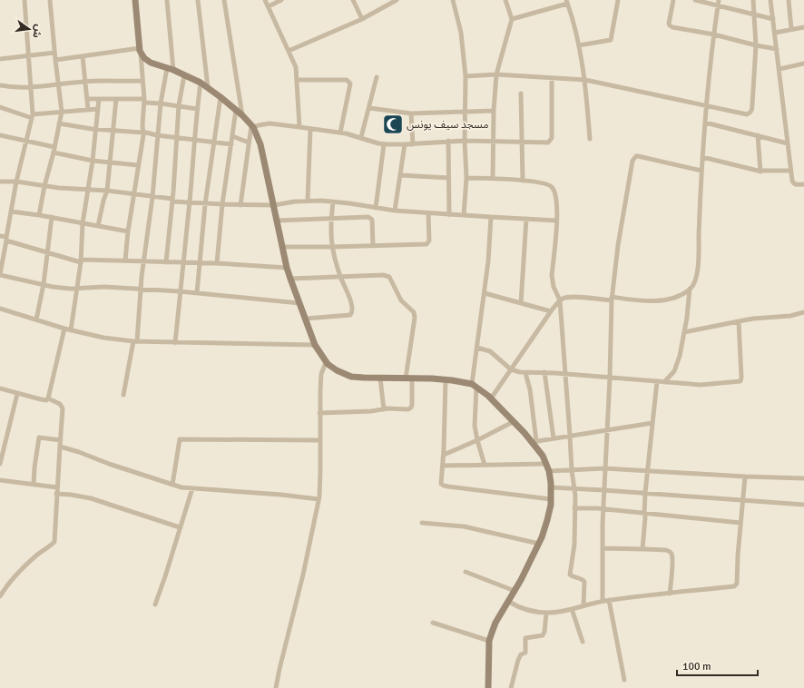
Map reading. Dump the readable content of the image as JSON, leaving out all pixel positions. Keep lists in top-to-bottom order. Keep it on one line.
{"places":{"mosque":["مسجد سيف يونس"]},"scale_bar":"100 m","north":"right"}
